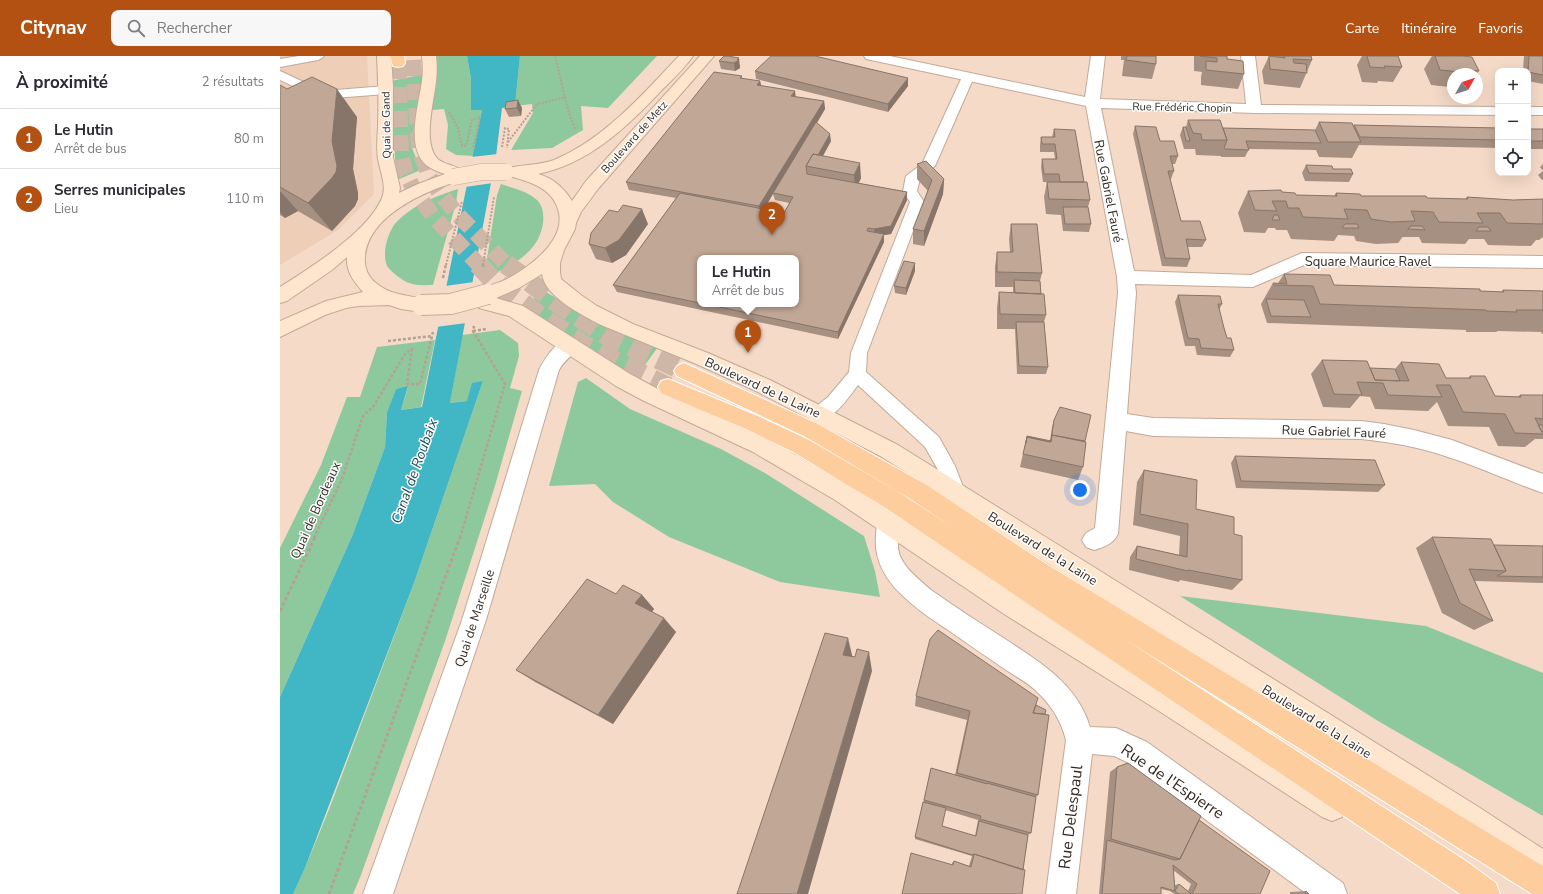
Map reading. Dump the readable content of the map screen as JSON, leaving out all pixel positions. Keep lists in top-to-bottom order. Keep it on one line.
{"streets":{"main road":["Quai de Gand","Boulevard de Metz","Boulevard de la Laine"],"street":["Rue Frédéric Chopin","Rue Gabriel Fauré","Square Maurice Ravel","Quai de Marseille","Rue de l'Espierre","Rue Delespaul"],"path":["Quai de Bordeaux"]},"crossings":[["Rue Frédéric Chopin","Rue Gabriel Fauré"],["Boulevard de Metz","Boulevard de la Laine"],["Rue Gabriel Fauré","Square Maurice Ravel"],["Rue de l'Espierre","Rue Delespaul"]],"water":["Canal de Roubaix"],"north":"top right","page":{"header":"Citynav","search":"Rechercher","nav":["Carte","Itinéraire","Favoris"],"heading":["À proximité","2 résultats"],"map_buttons":["+","−"],"list":[{"mark":"1","name":"Le Hutin","note":"Arrêt de bus","value":"80 m"},{"mark":"2","name":"Serres municipales","note":"Lieu","value":"110 m"}],"pins":["2","1"],"popup":["Le Hutin","Arrêt de bus"]}}
